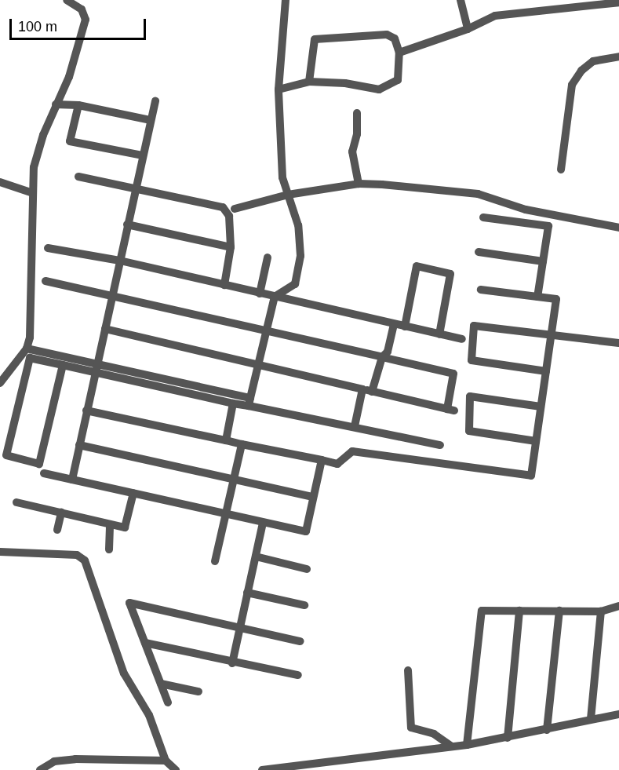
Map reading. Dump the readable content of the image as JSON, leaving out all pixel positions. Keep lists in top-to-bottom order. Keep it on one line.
{"scale_bar":"100 m"}
